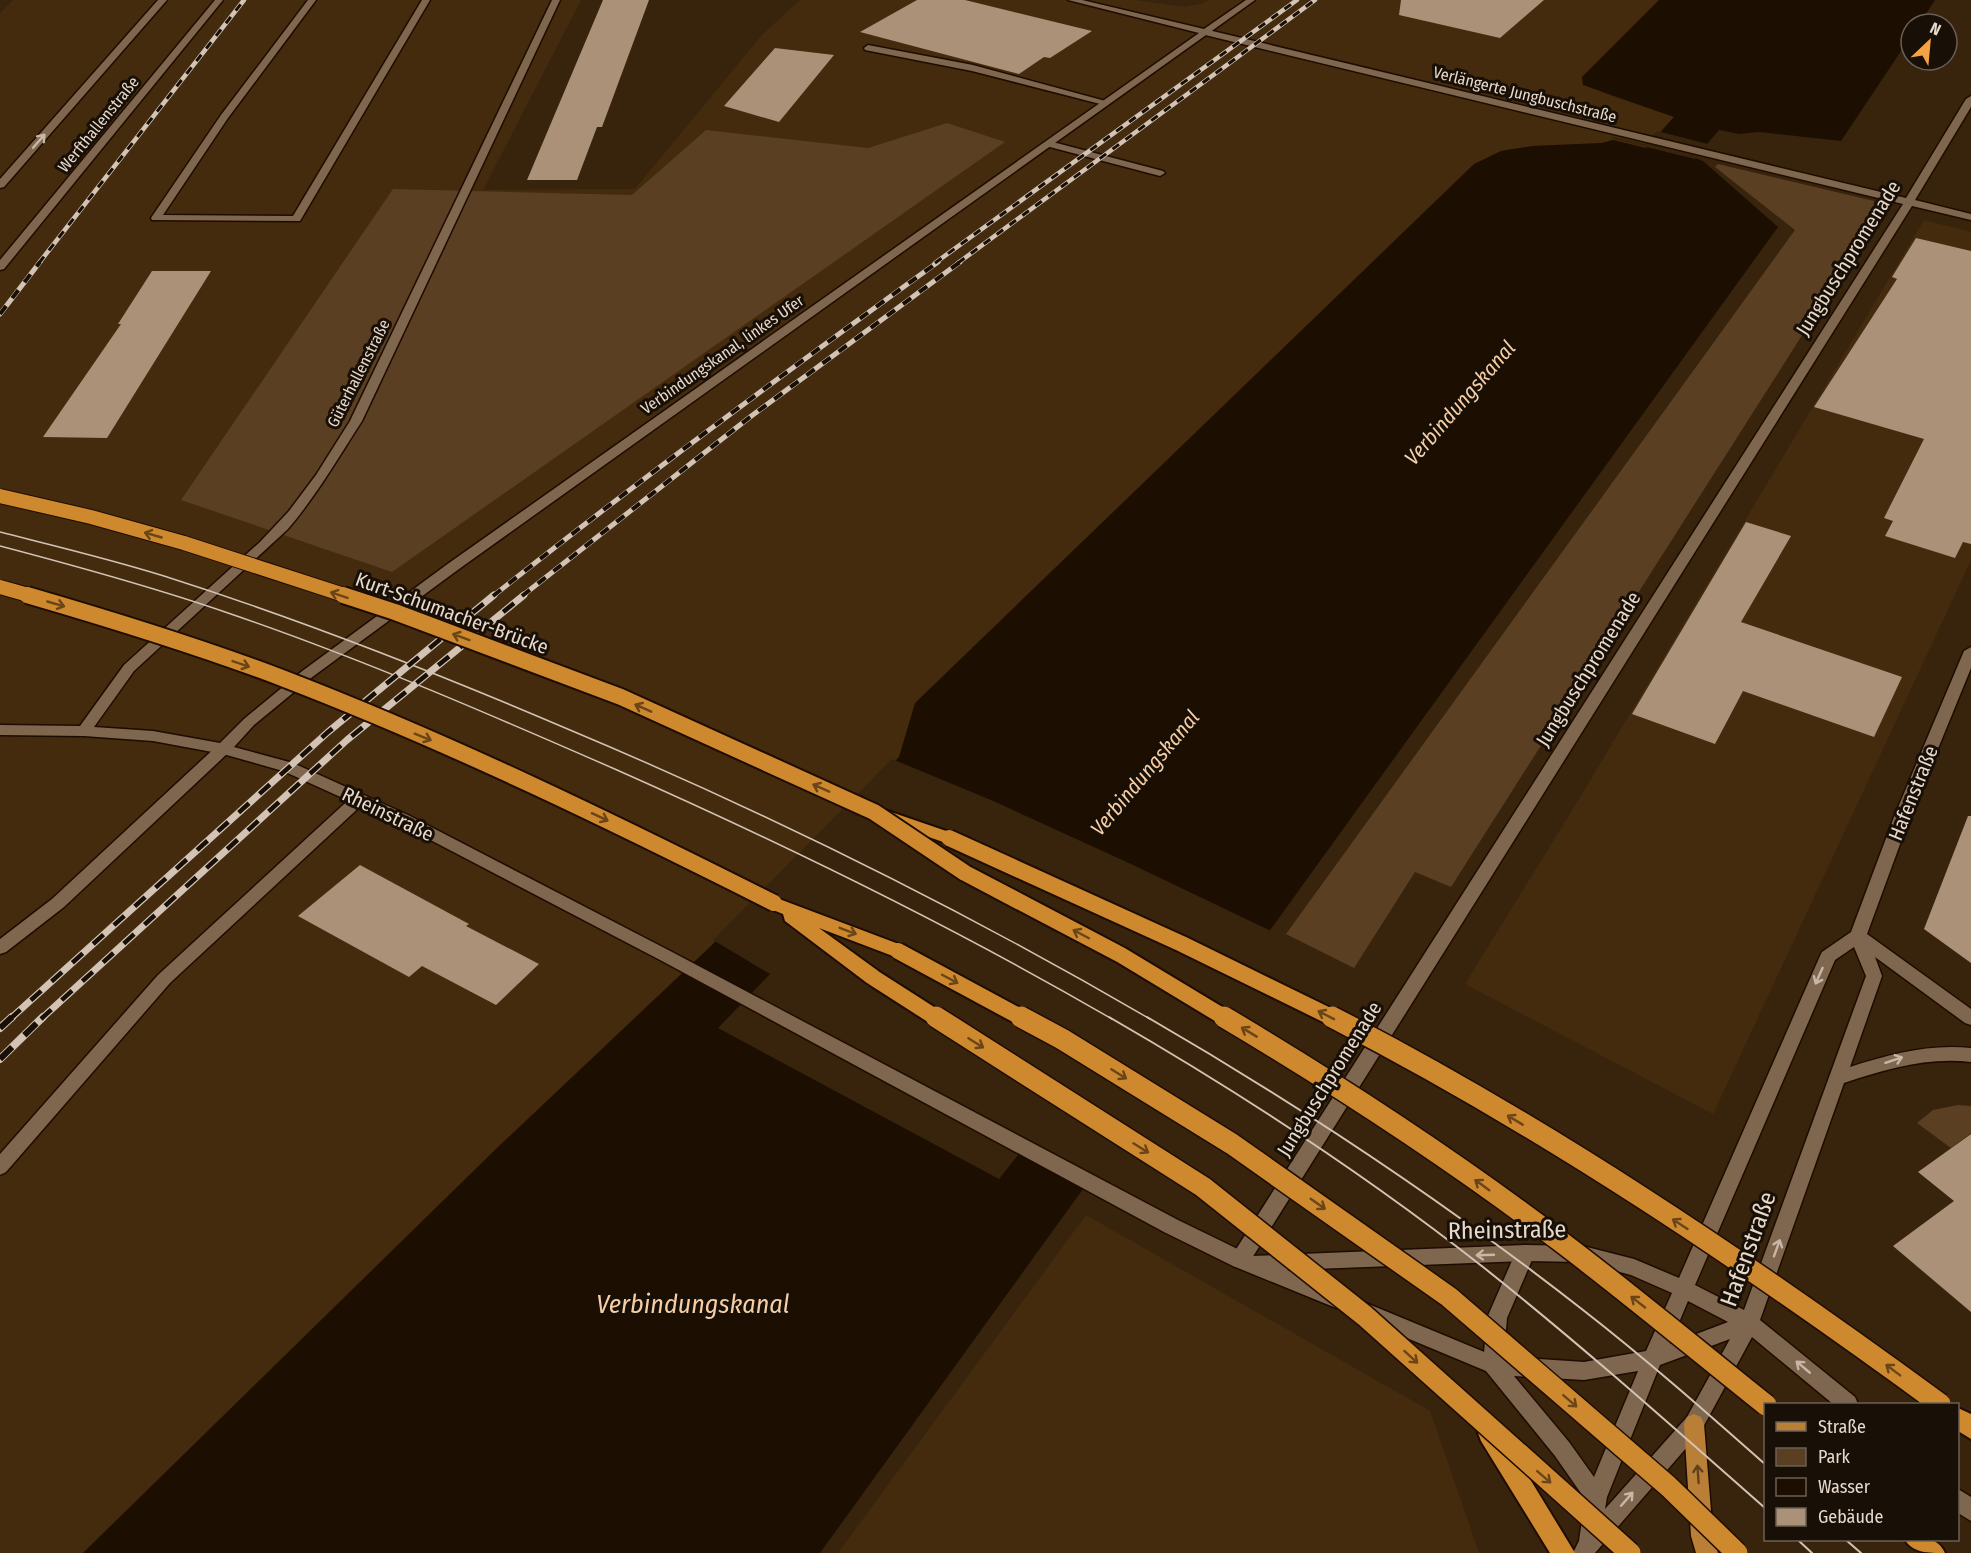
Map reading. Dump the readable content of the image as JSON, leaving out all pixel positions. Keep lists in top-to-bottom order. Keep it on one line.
{"streets":{"highway":["Kurt-Schumacher-Brücke"],"street":["Verlängerte Jungbuschstraße","Werfthallenstraße","Jungbuschpromenade","Verbindungskanal, linkes Ufer","Güterhallenstraße","Hafenstraße","Rheinstraße"]},"crossings":[["Verlängerte Jungbuschstraße","Jungbuschpromenade"],["Verlängerte Jungbuschstraße","Verbindungskanal, linkes Ufer"],["Jungbuschpromenade","Rheinstraße"],["Verbindungskanal, linkes Ufer","Rheinstraße"],["Güterhallenstraße","Rheinstraße"],["Hafenstraße","Rheinstraße"]],"water":["Verbindungskanal"],"legend":["Straße","Park","Wasser","Gebäude"],"north":"top right"}
